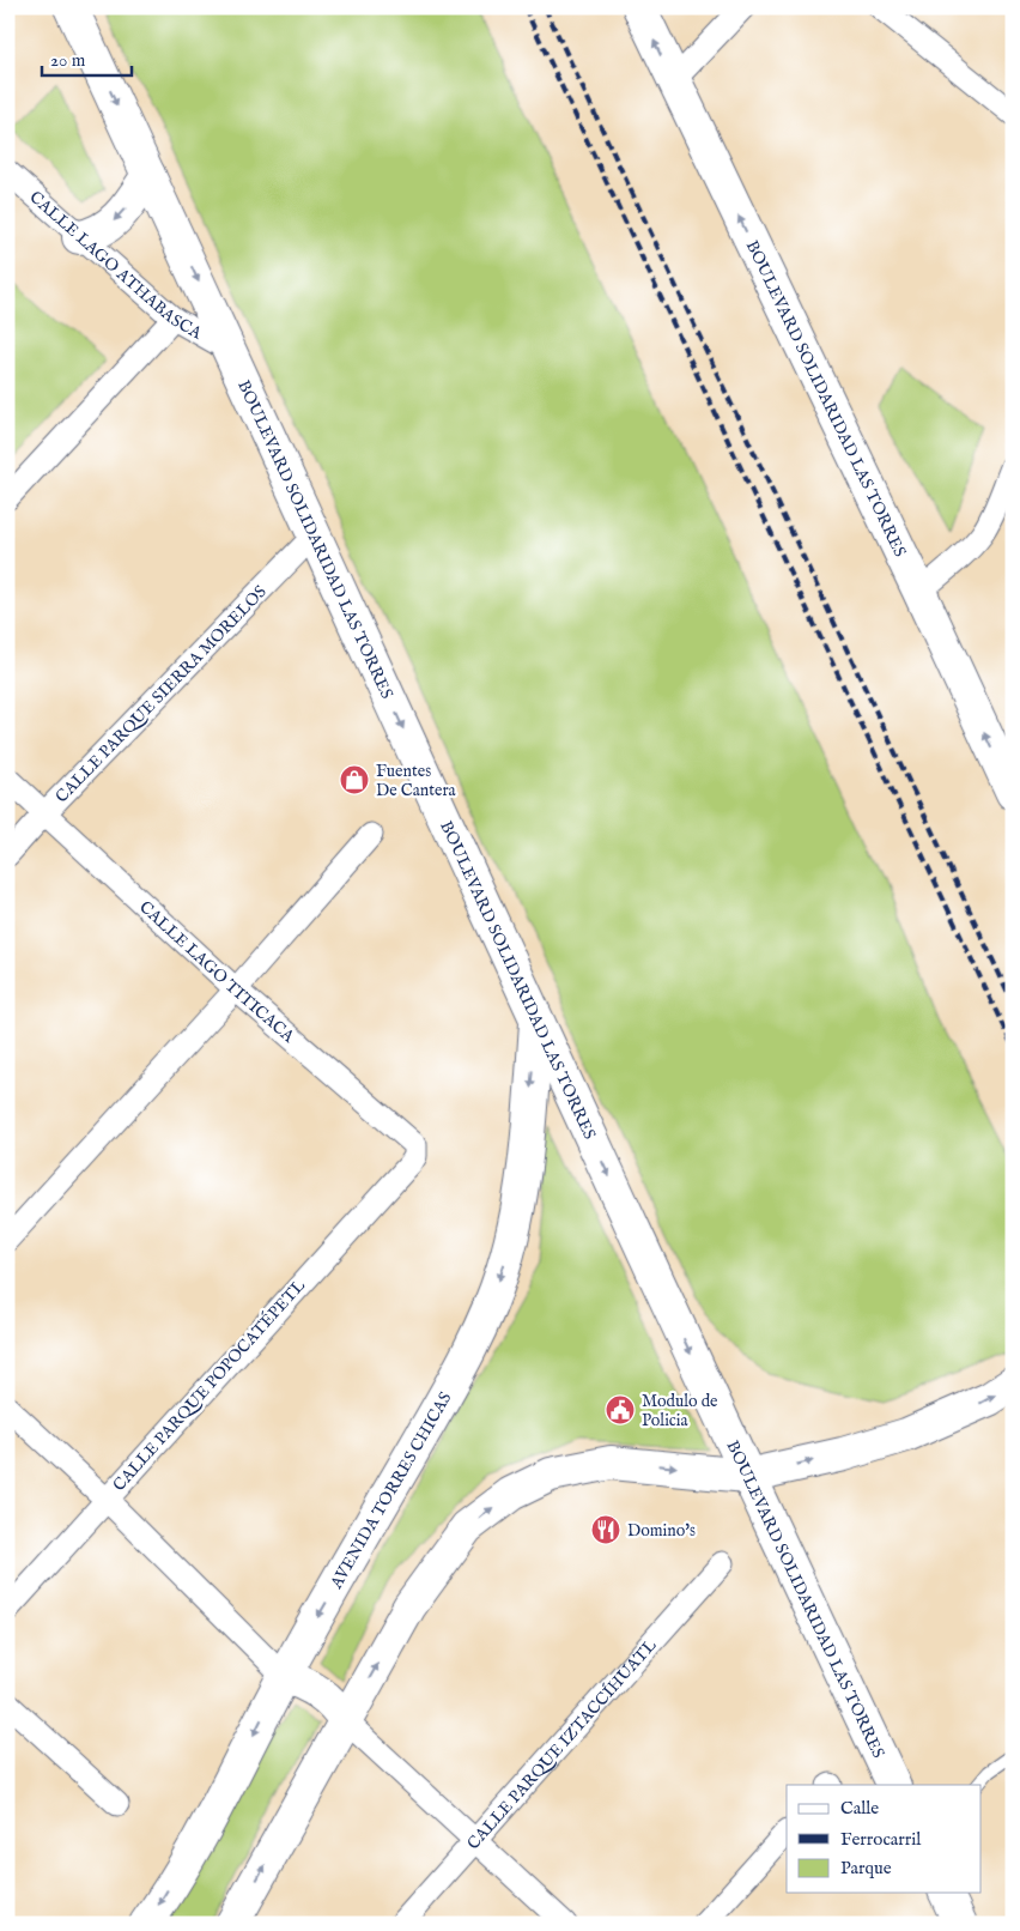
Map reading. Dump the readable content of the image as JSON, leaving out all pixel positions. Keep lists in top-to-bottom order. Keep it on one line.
{"streets":{"main road":["BOULEVARD SOLIDARIDAD LAS TORRES","AVENIDA TORRES CHICAS"],"street":["CALLE LAGO ATHABASCA","CALLE PARQUE SIERRA MORELOS","CALLE LAGO TITICACA","CALLE PARQUE POPOCATÉPETL","CALLE PARQUE IZTACCÍHUATL"]},"crossings":[["CALLE LAGO ATHABASCA","BOULEVARD SOLIDARIDAD LAS TORRES"],["BOULEVARD SOLIDARIDAD LAS TORRES","CALLE PARQUE SIERRA MORELOS"],["BOULEVARD SOLIDARIDAD LAS TORRES","AVENIDA TORRES CHICAS"],["CALLE PARQUE SIERRA MORELOS","CALLE LAGO TITICACA"],["CALLE LAGO TITICACA","CALLE PARQUE POPOCATÉPETL"]],"one_way":["AVENIDA TORRES CHICAS"],"places":{"shop":["Fuentes De Cantera"],"public building":["Modulo de Policia"],"restaurant":["Domino's"]},"legend":["Calle","Ferrocarril","Parque"],"scale_bar":"20 m"}
